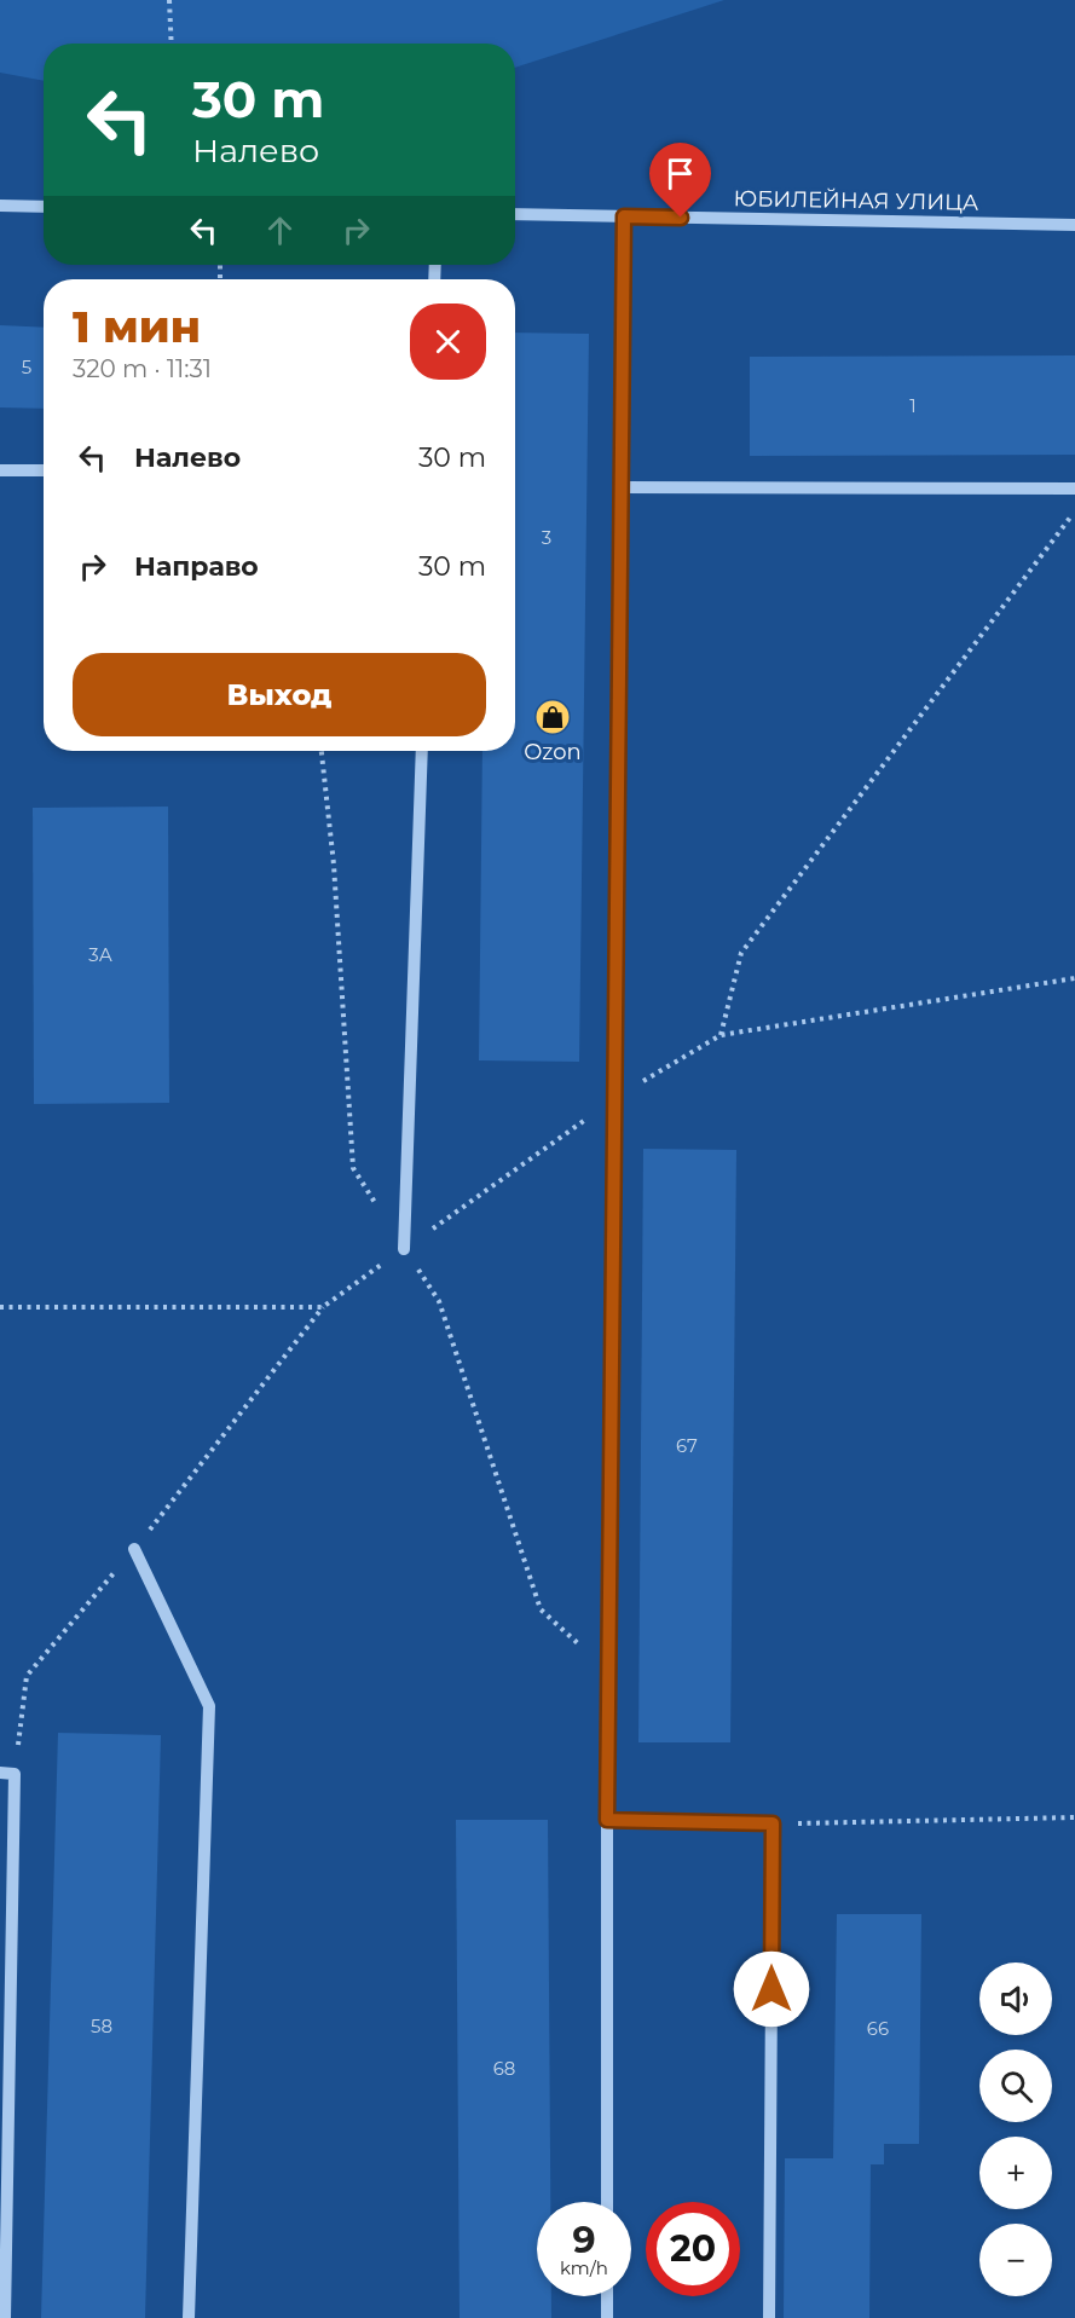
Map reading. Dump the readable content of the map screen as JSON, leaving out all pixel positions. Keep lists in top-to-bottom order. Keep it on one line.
{"streets":{"street":["ЮБИЛЕЙНАЯ УЛИЦА"]},"places":{"shop":["Ozon"]},"house_numbers":["5","1","3","3А","67","58","66","68"],"page":{"turn":["30 m","Налево"],"heading":["1 мин","320 m · 11:31"],"list":[{"name":"Налево","value":"30 m"},{"name":"Направо","value":"30 m"}],"buttons":"Выход","map_buttons":["+","−"],"speed":"9 km/h","limit":"20"}}
